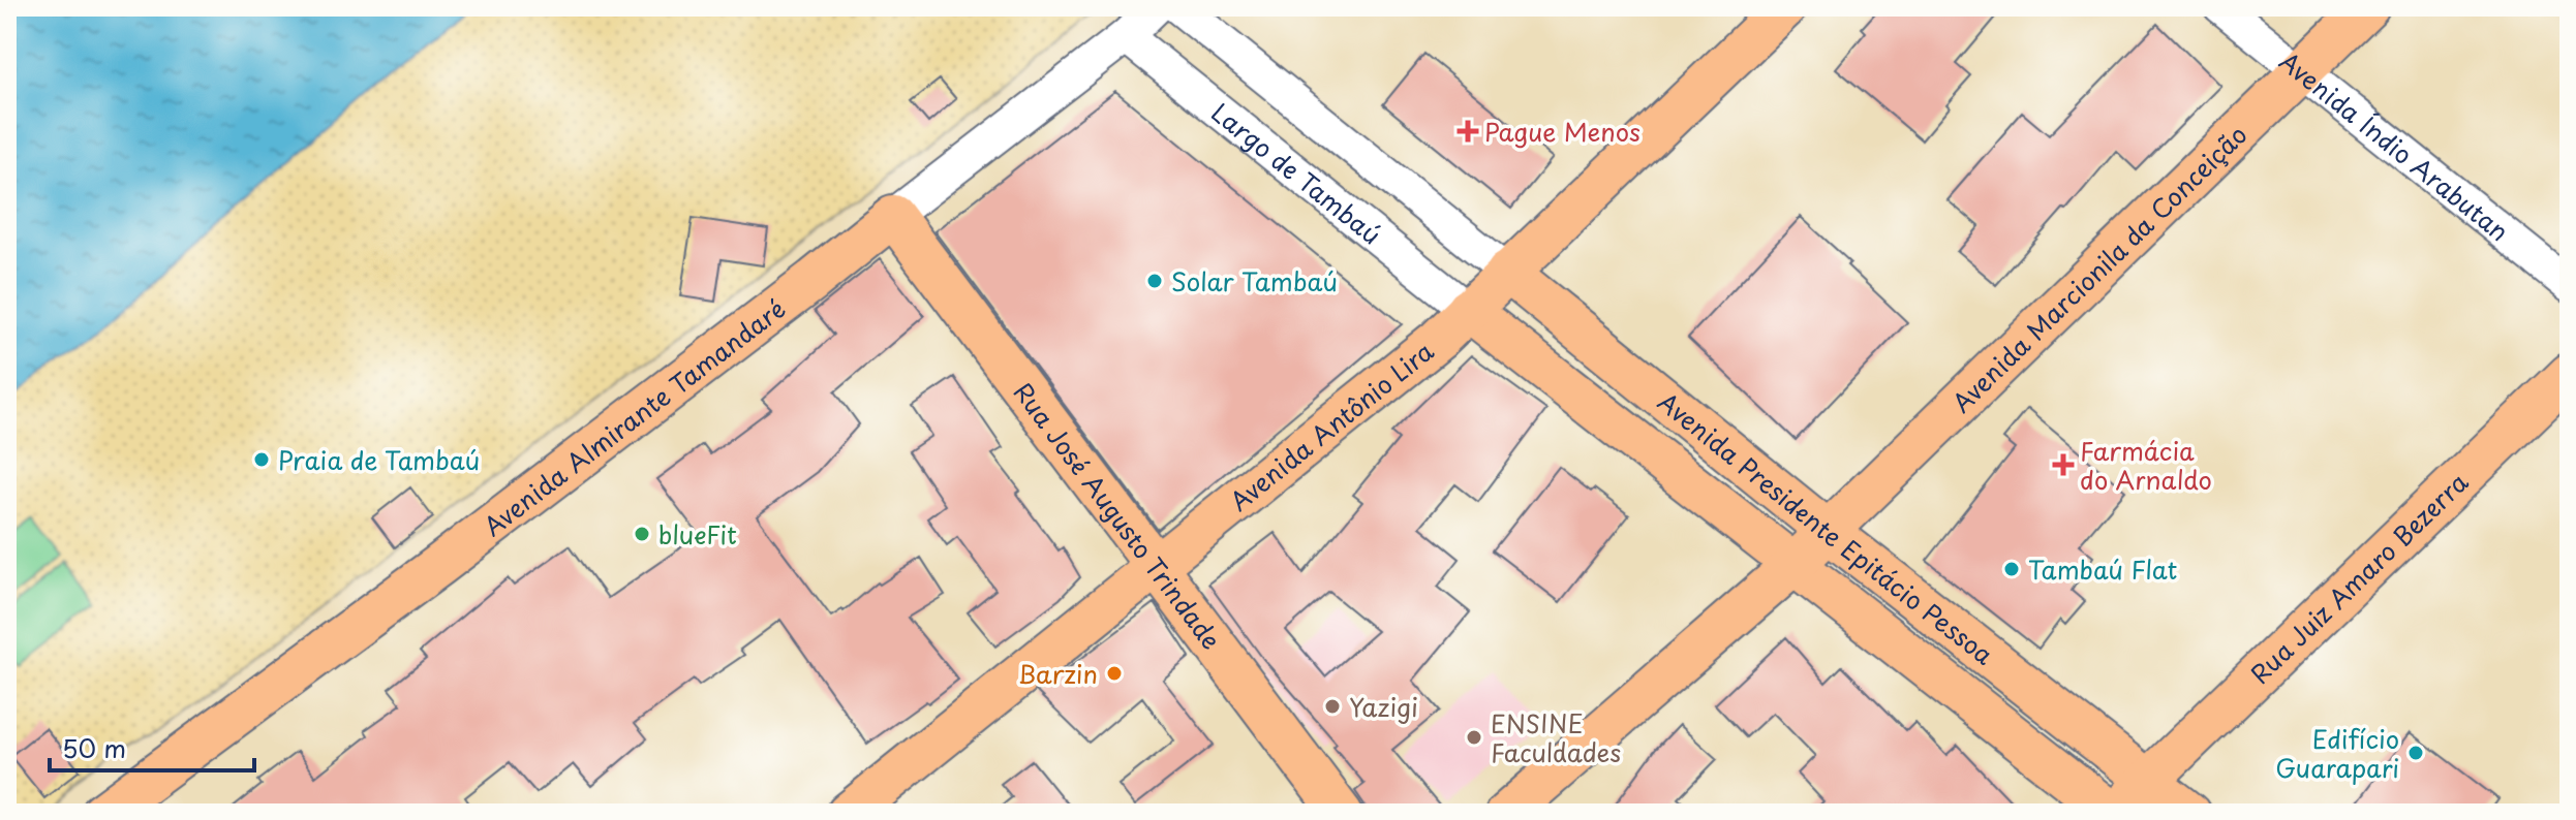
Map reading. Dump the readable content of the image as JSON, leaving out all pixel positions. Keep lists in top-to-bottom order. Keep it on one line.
{"streets":{"main road":["Avenida Marcionila da Conceição","Avenida Almirante Tamandaré","Avenida Antônio Lira","Rua José Augusto Trindade","Avenida Presidente Epitácio Pessoa","Rua Juiz Amaro Bezerra"],"street":["Avenida Índio Arabutan","Largo de Tambaú"]},"crossings":[["Avenida Índio Arabutan","Avenida Marcionila da Conceição"],["Largo de Tambaú","Avenida Almirante Tamandaré"],["Largo de Tambaú","Avenida Antônio Lira"],["Largo de Tambaú","Avenida Presidente Epitácio Pessoa"],["Avenida Marcionila da Conceição","Avenida Presidente Epitácio Pessoa"],["Avenida Almirante Tamandaré","Rua José Augusto Trindade"],["Avenida Antônio Lira","Rua José Augusto Trindade"],["Avenida Antônio Lira","Avenida Presidente Epitácio Pessoa"],["Avenida Presidente Epitácio Pessoa","Rua Juiz Amaro Bezerra"]],"places":{"health":["Pague Menos","Farmácia do Arnaldo"],"other":["Solar Tambaú","Praia de Tambaú","blueFit","Tambaú Flat","Barzin","Yazigi","ENSINE Faculdades","Edifício Guarapari"]},"scale_bar":"50 m"}
